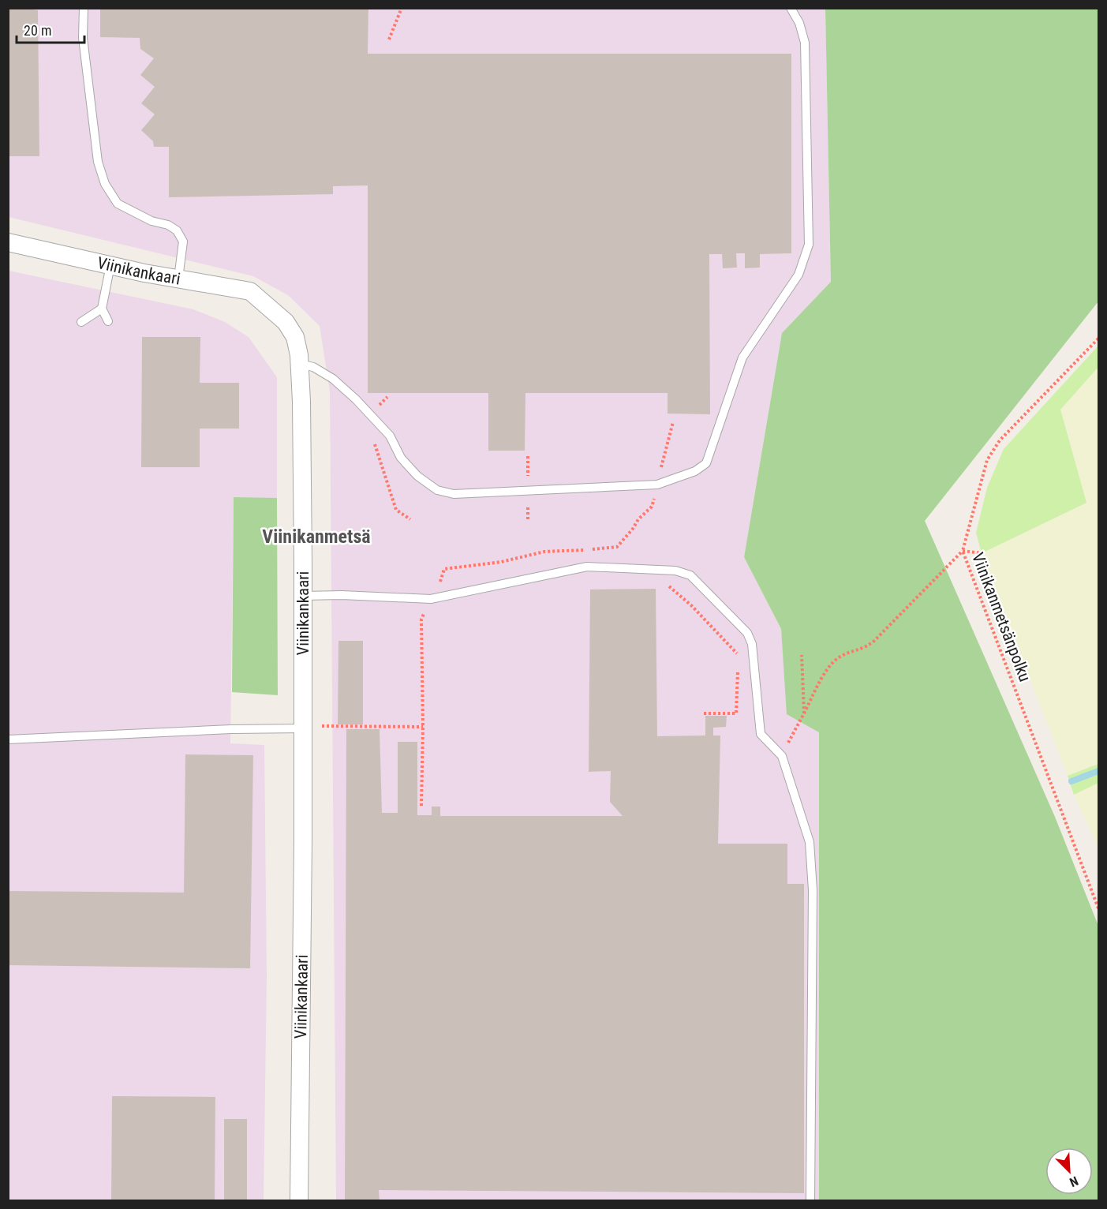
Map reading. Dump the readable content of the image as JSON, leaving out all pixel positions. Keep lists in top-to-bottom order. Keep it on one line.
{"streets":{"street":["Viinikankaari"],"path":["Viinikanmetsänpolku"]},"districts":["Viinikanmetsä"],"scale_bar":"20 m","north":"bottom right"}
